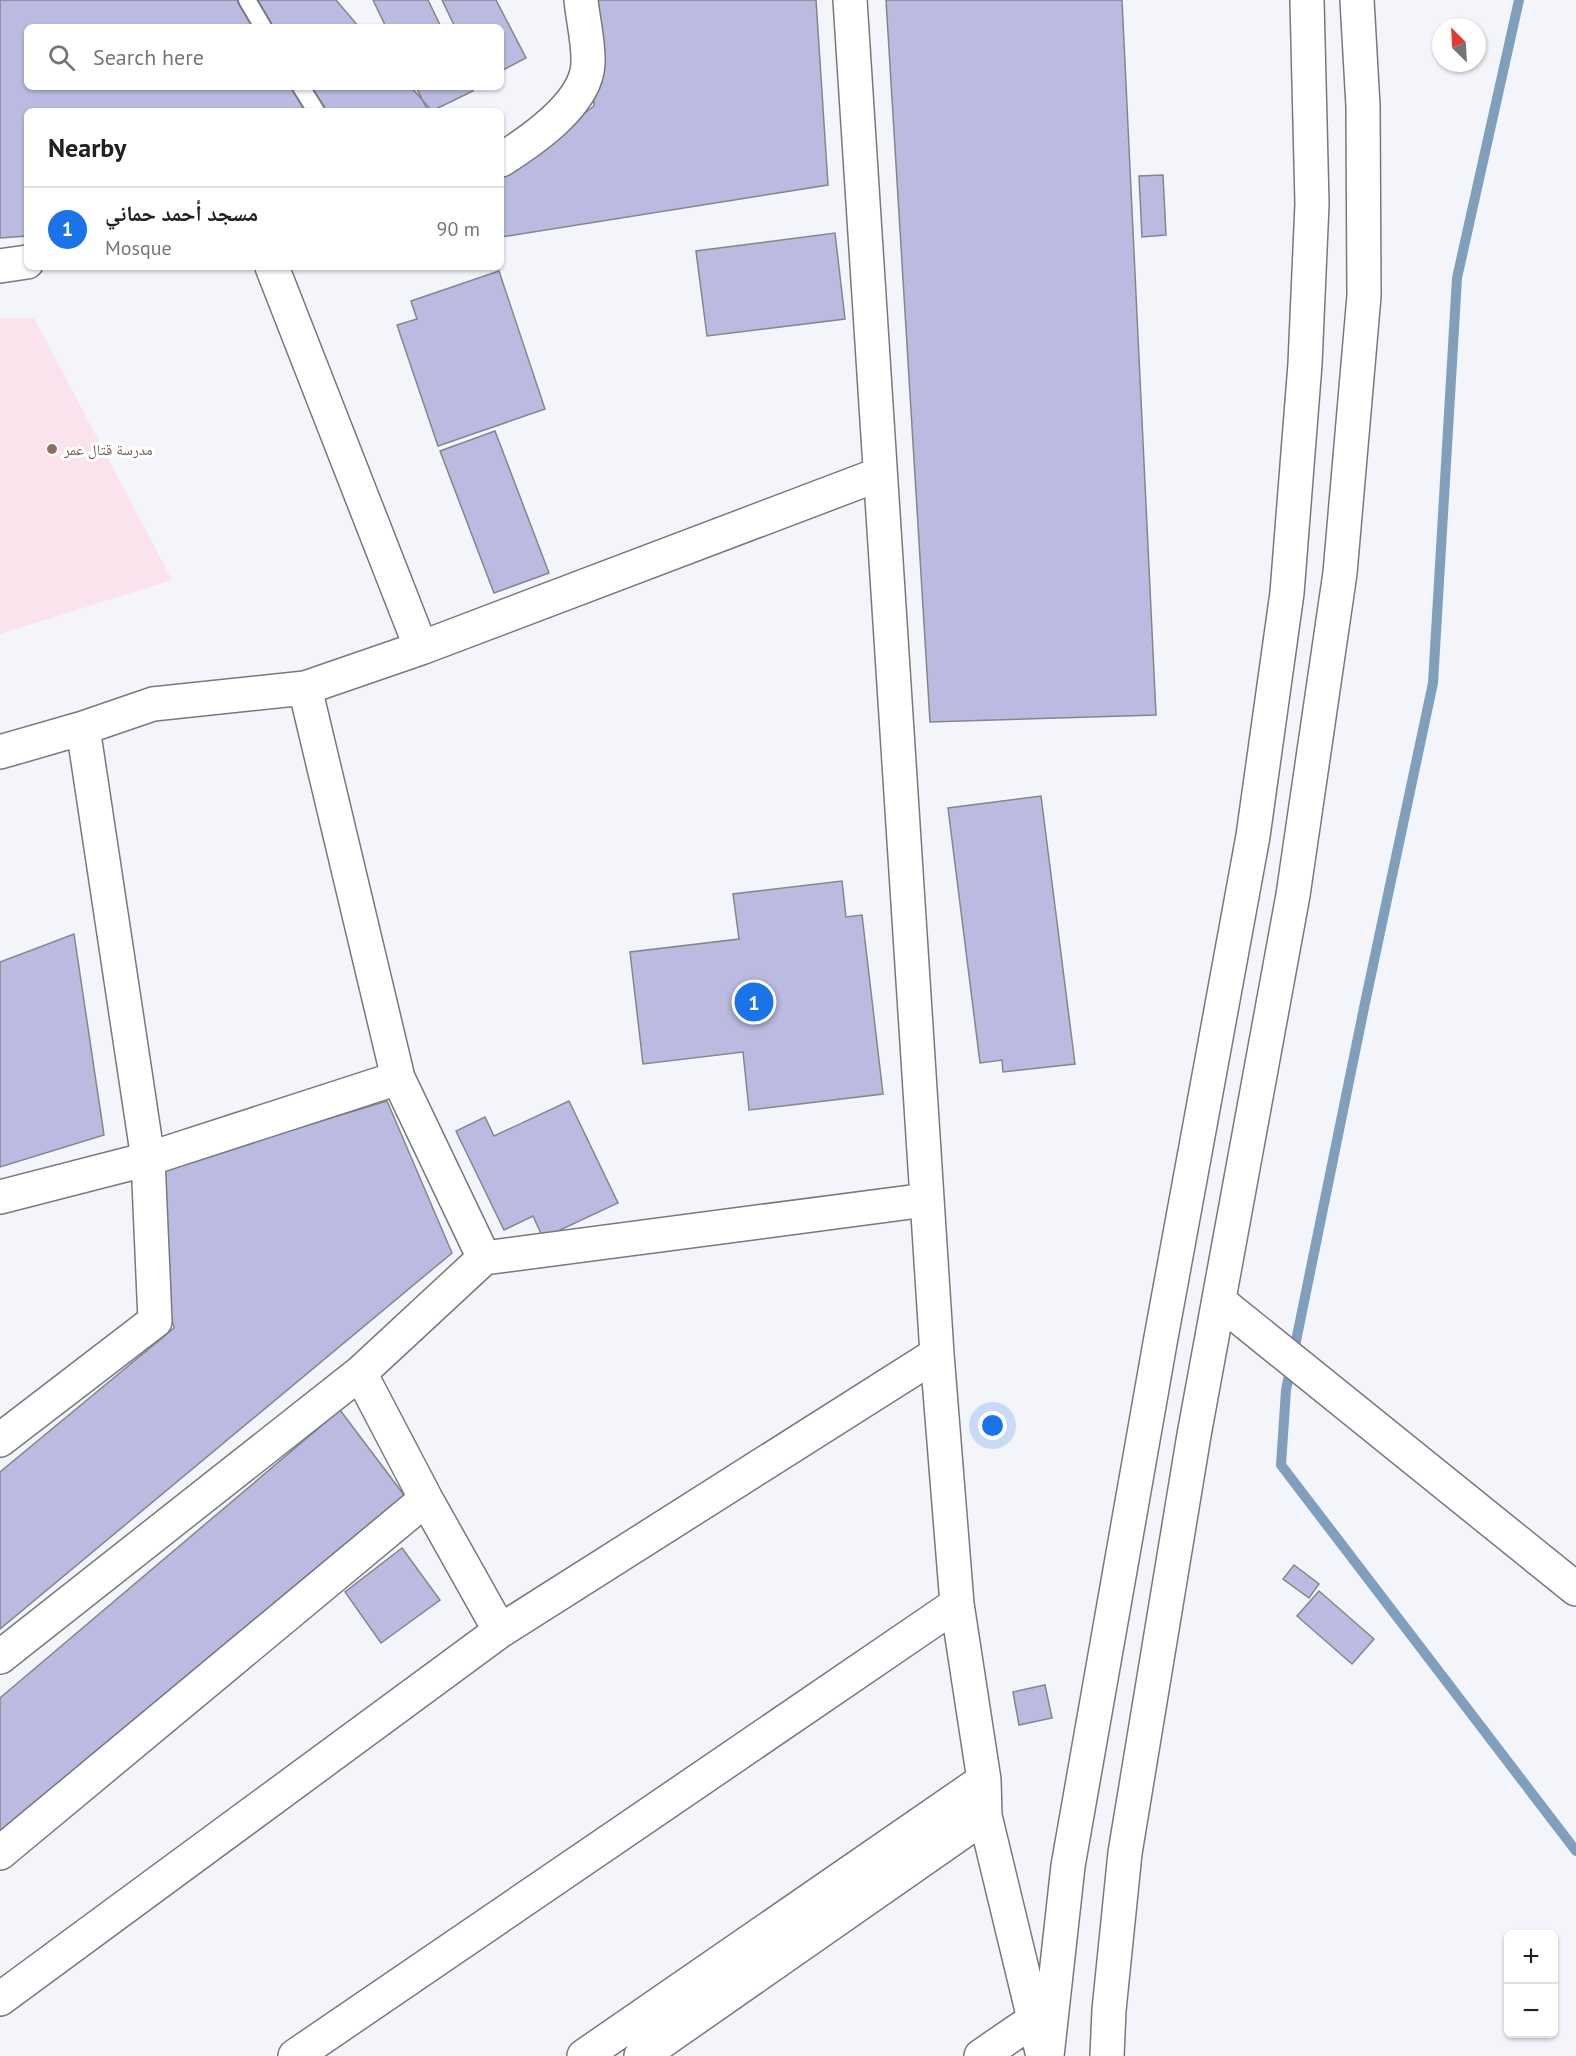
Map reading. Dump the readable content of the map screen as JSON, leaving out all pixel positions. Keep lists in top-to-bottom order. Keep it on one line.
{"places":["مدرسة قتال عمر"],"north":"top left","page":{"search":"Search here","heading":"Nearby","list":[{"mark":"1","name":"مسجد أحمد حماني","note":"Mosque","value":"90 m"}],"pins":"1","map_buttons":["+","−"]}}
